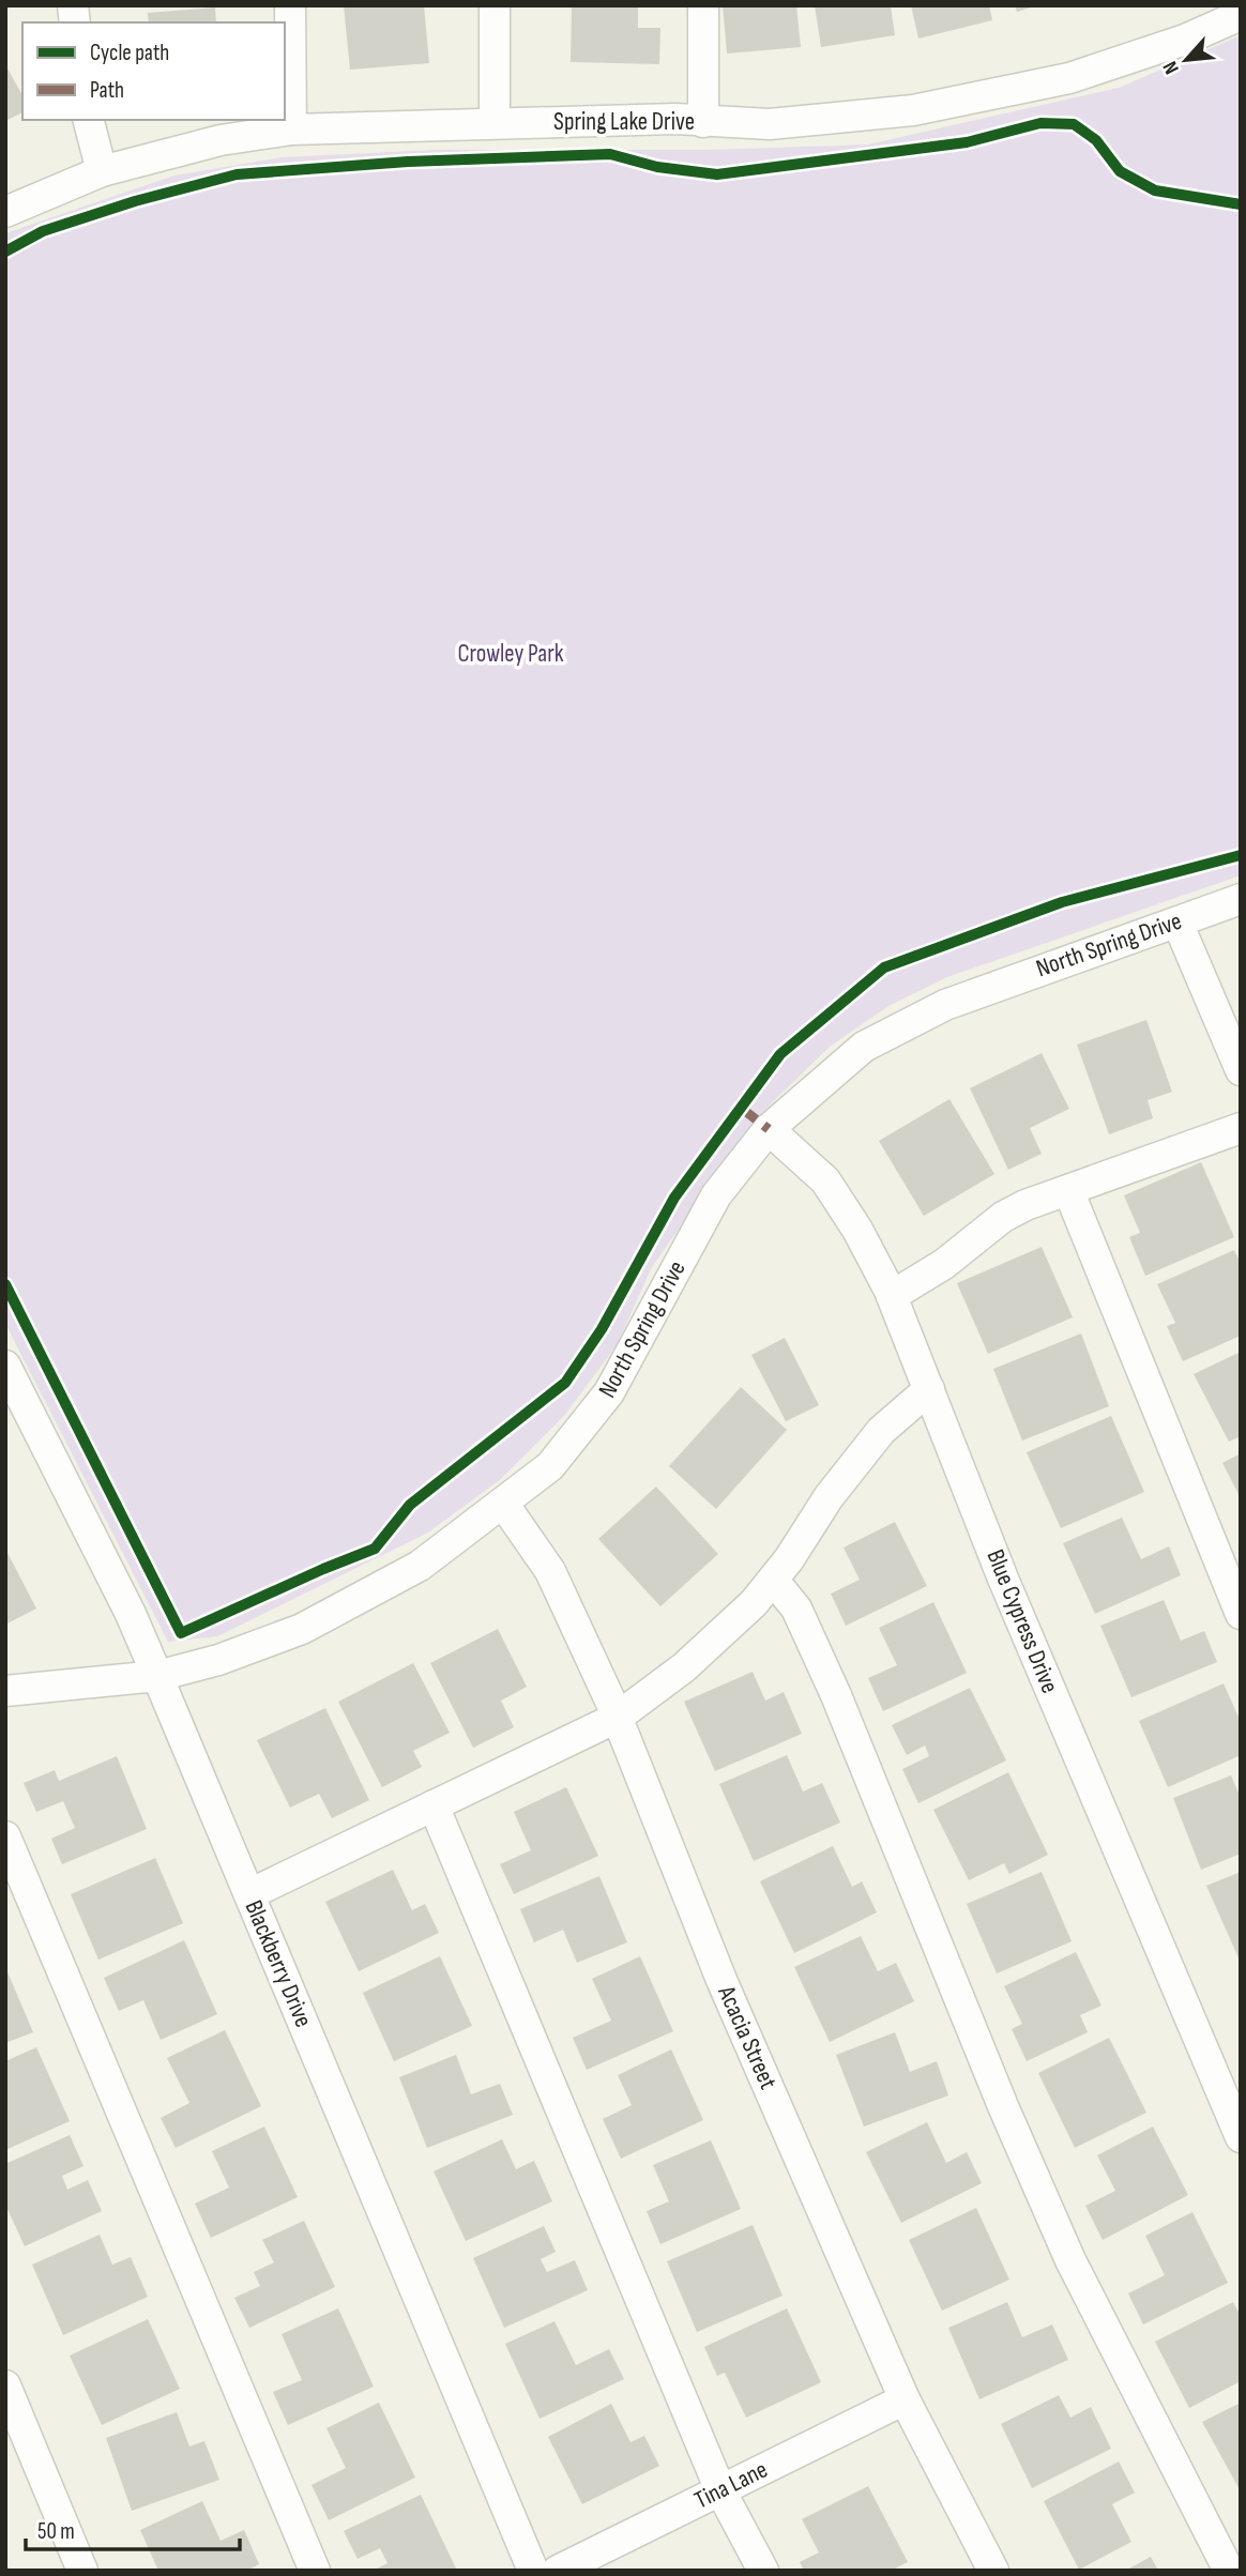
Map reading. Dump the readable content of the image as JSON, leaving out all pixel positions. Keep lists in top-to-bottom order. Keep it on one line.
{"streets":{"street":["Spring Lake Drive","North Spring Drive","Blue Cypress Drive","Blackberry Drive","Acacia Street","Tina Lane"]},"crossings":[["North Spring Drive","Blue Cypress Drive"],["North Spring Drive","Blackberry Drive"],["North Spring Drive","Acacia Street"],["Acacia Street","Tina Lane"]],"parks":["Crowley Park"],"legend":["Cycle path","Path"],"scale_bar":"50 m","north":"bottom left"}
